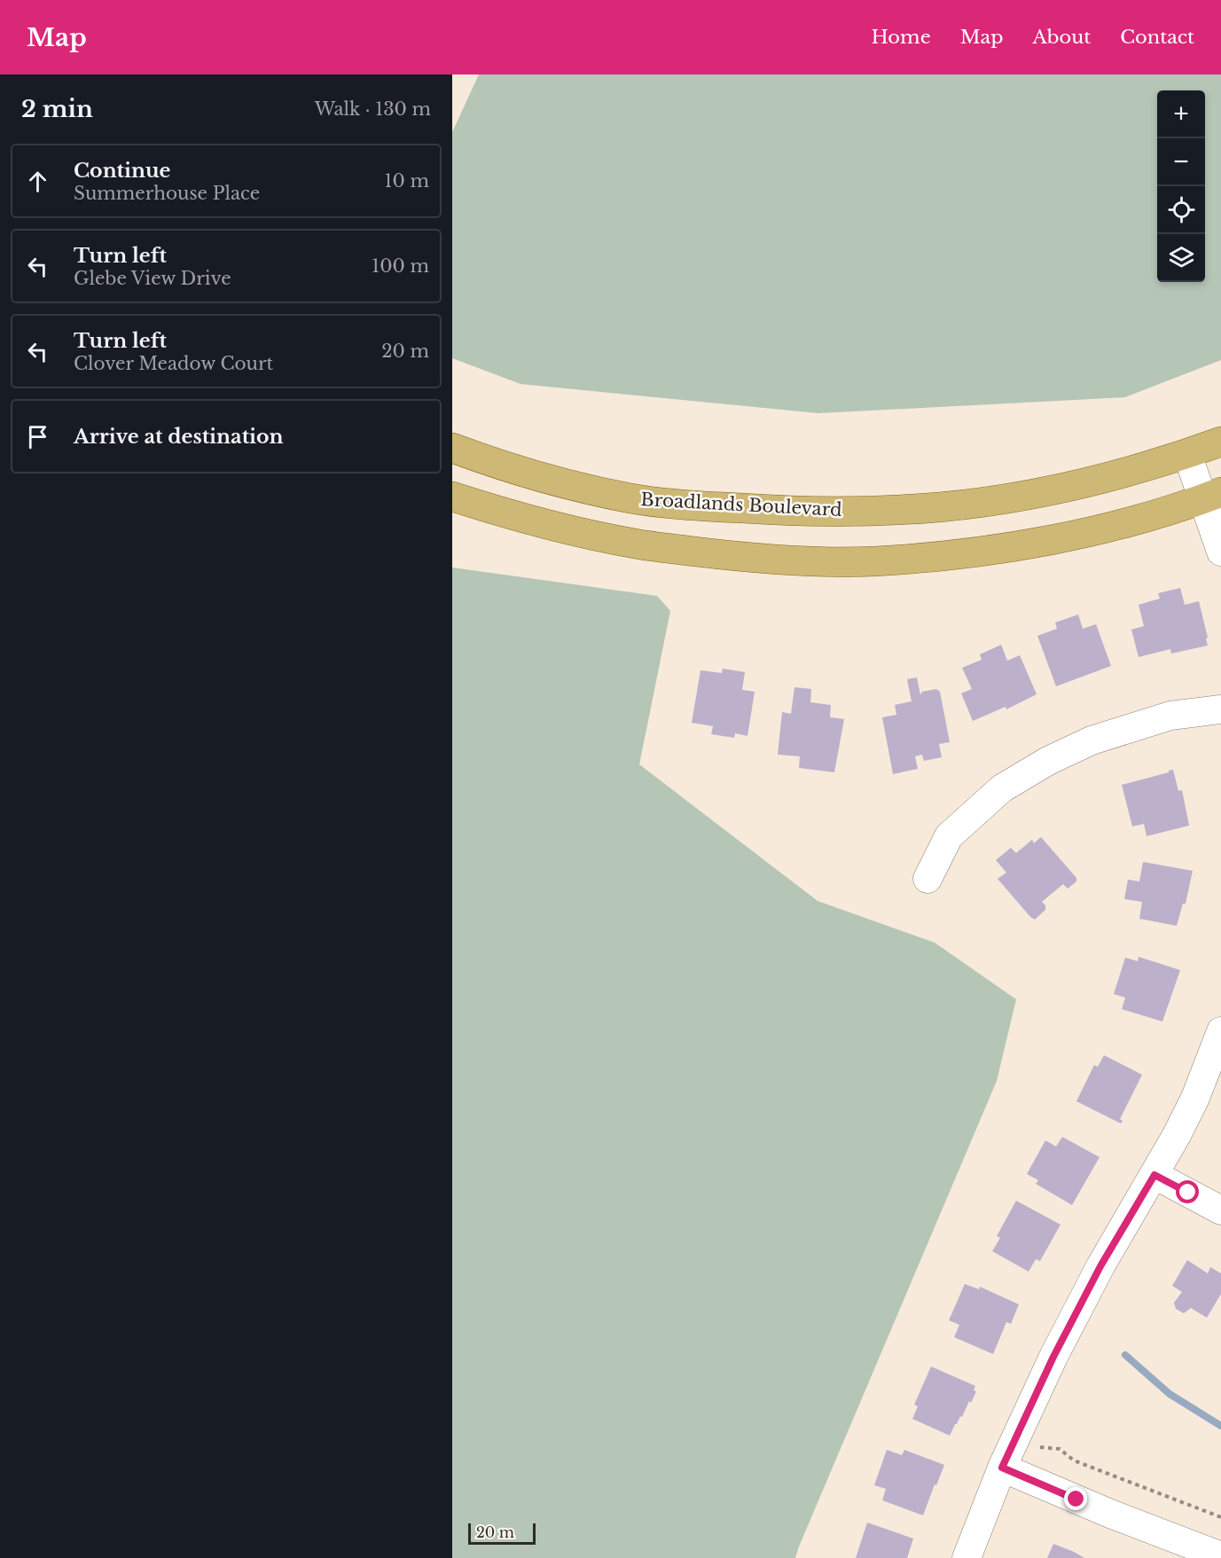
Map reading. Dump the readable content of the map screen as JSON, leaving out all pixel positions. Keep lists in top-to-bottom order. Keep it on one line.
{"streets":{"main road":["Broadlands Boulevard"]},"scale_bar":"20 m","page":{"header":"Map","nav":["Home","Map","About","Contact"],"heading":["2 min","Walk · 130 m"],"map_buttons":["+","−"],"list":[["Continue","Summerhouse Place","10 m"],["Turn left","Glebe View Drive","100 m"],["Turn left","Clover Meadow Court","20 m"],"Arrive at destination"],"scale":"20 m"}}
